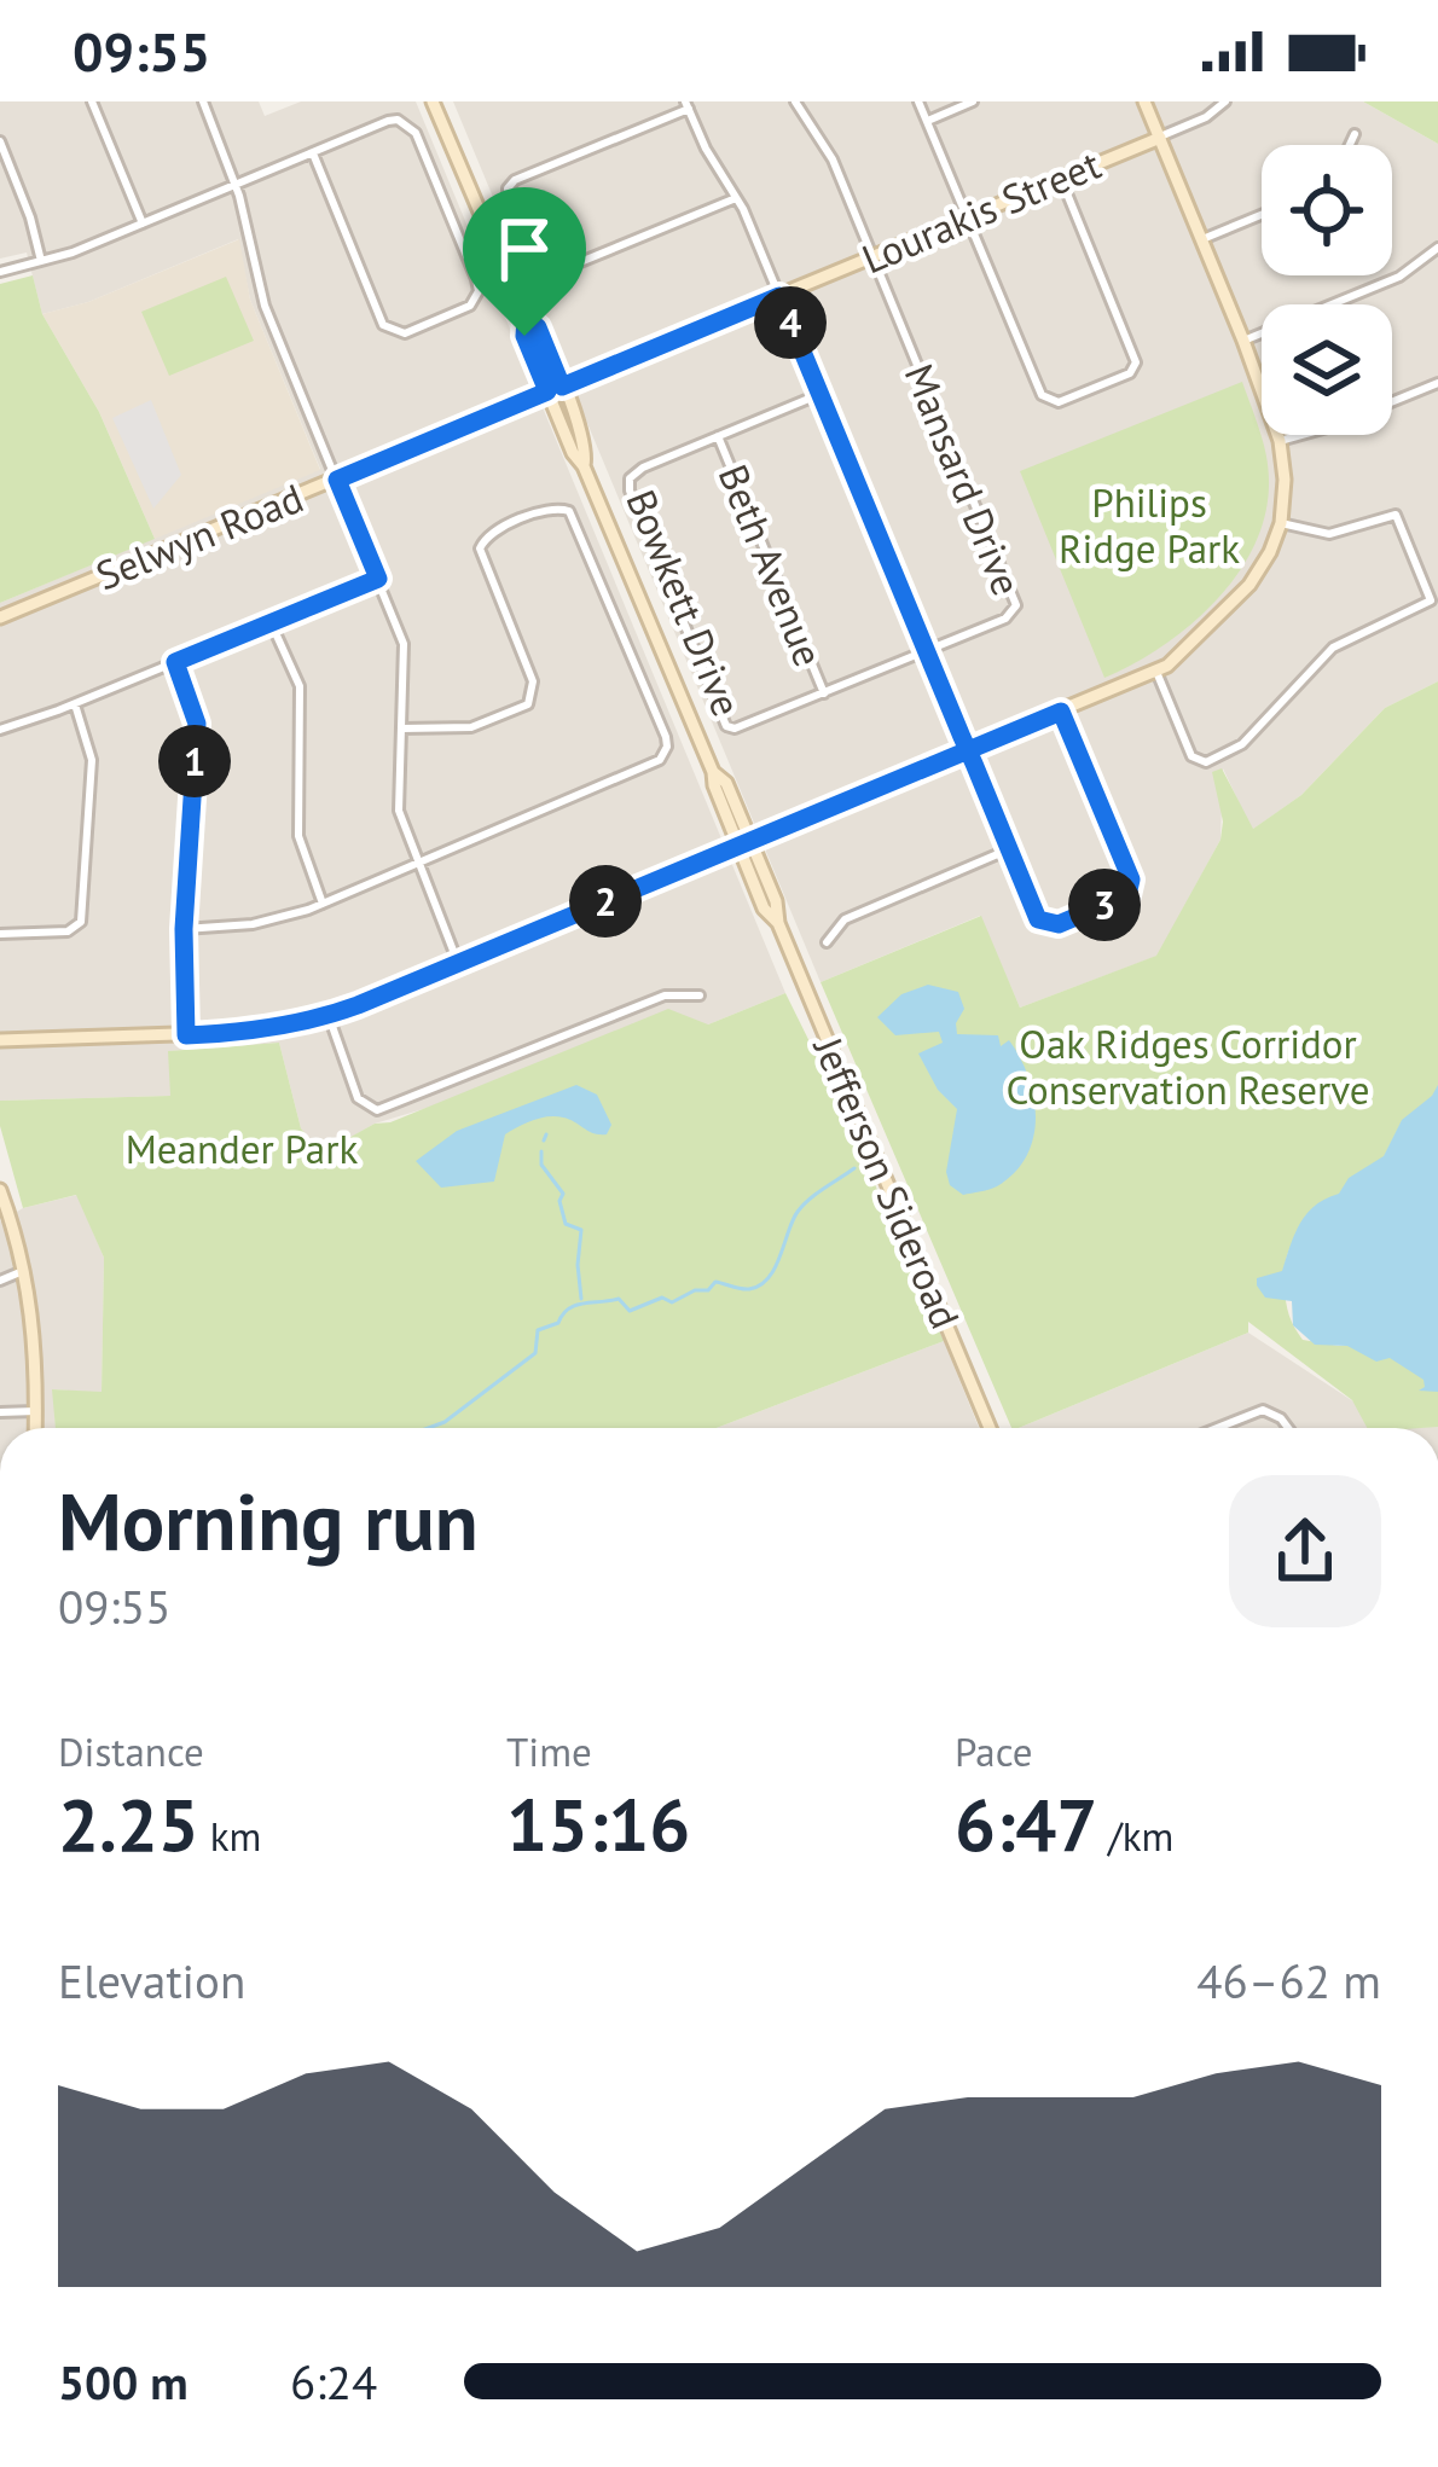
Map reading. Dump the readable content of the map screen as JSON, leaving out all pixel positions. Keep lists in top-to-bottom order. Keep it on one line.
{"streets":{"street":["Lourakis Street","Mansard Drive","Selwyn Road","Beth Avenue","Bowkett Drive","Jefferson Sideroad"]},"crossings":[["Lourakis Street","Mansard Drive"],["Lourakis Street","Selwyn Road"],["Lourakis Street","Jefferson Sideroad"],["Mansard Drive","Bowkett Drive"],["Selwyn Road","Jefferson Sideroad"],["Beth Avenue","Bowkett Drive"]],"parks":["Philips Ridge Park","Oak Ridges Corridor Conservation Reserve","Meander Park"],"page":{"status":"09:55","pins":["4","1","2","3"],"heading":["Morning run","09:55"],"stats":[["Distance","2.25 km"],["Time","15:16"],["Pace","6:47 /km"]],"chart":["Elevation","46–62 m"],"list":[{"name":"500 m","note":"6:24"}]}}
